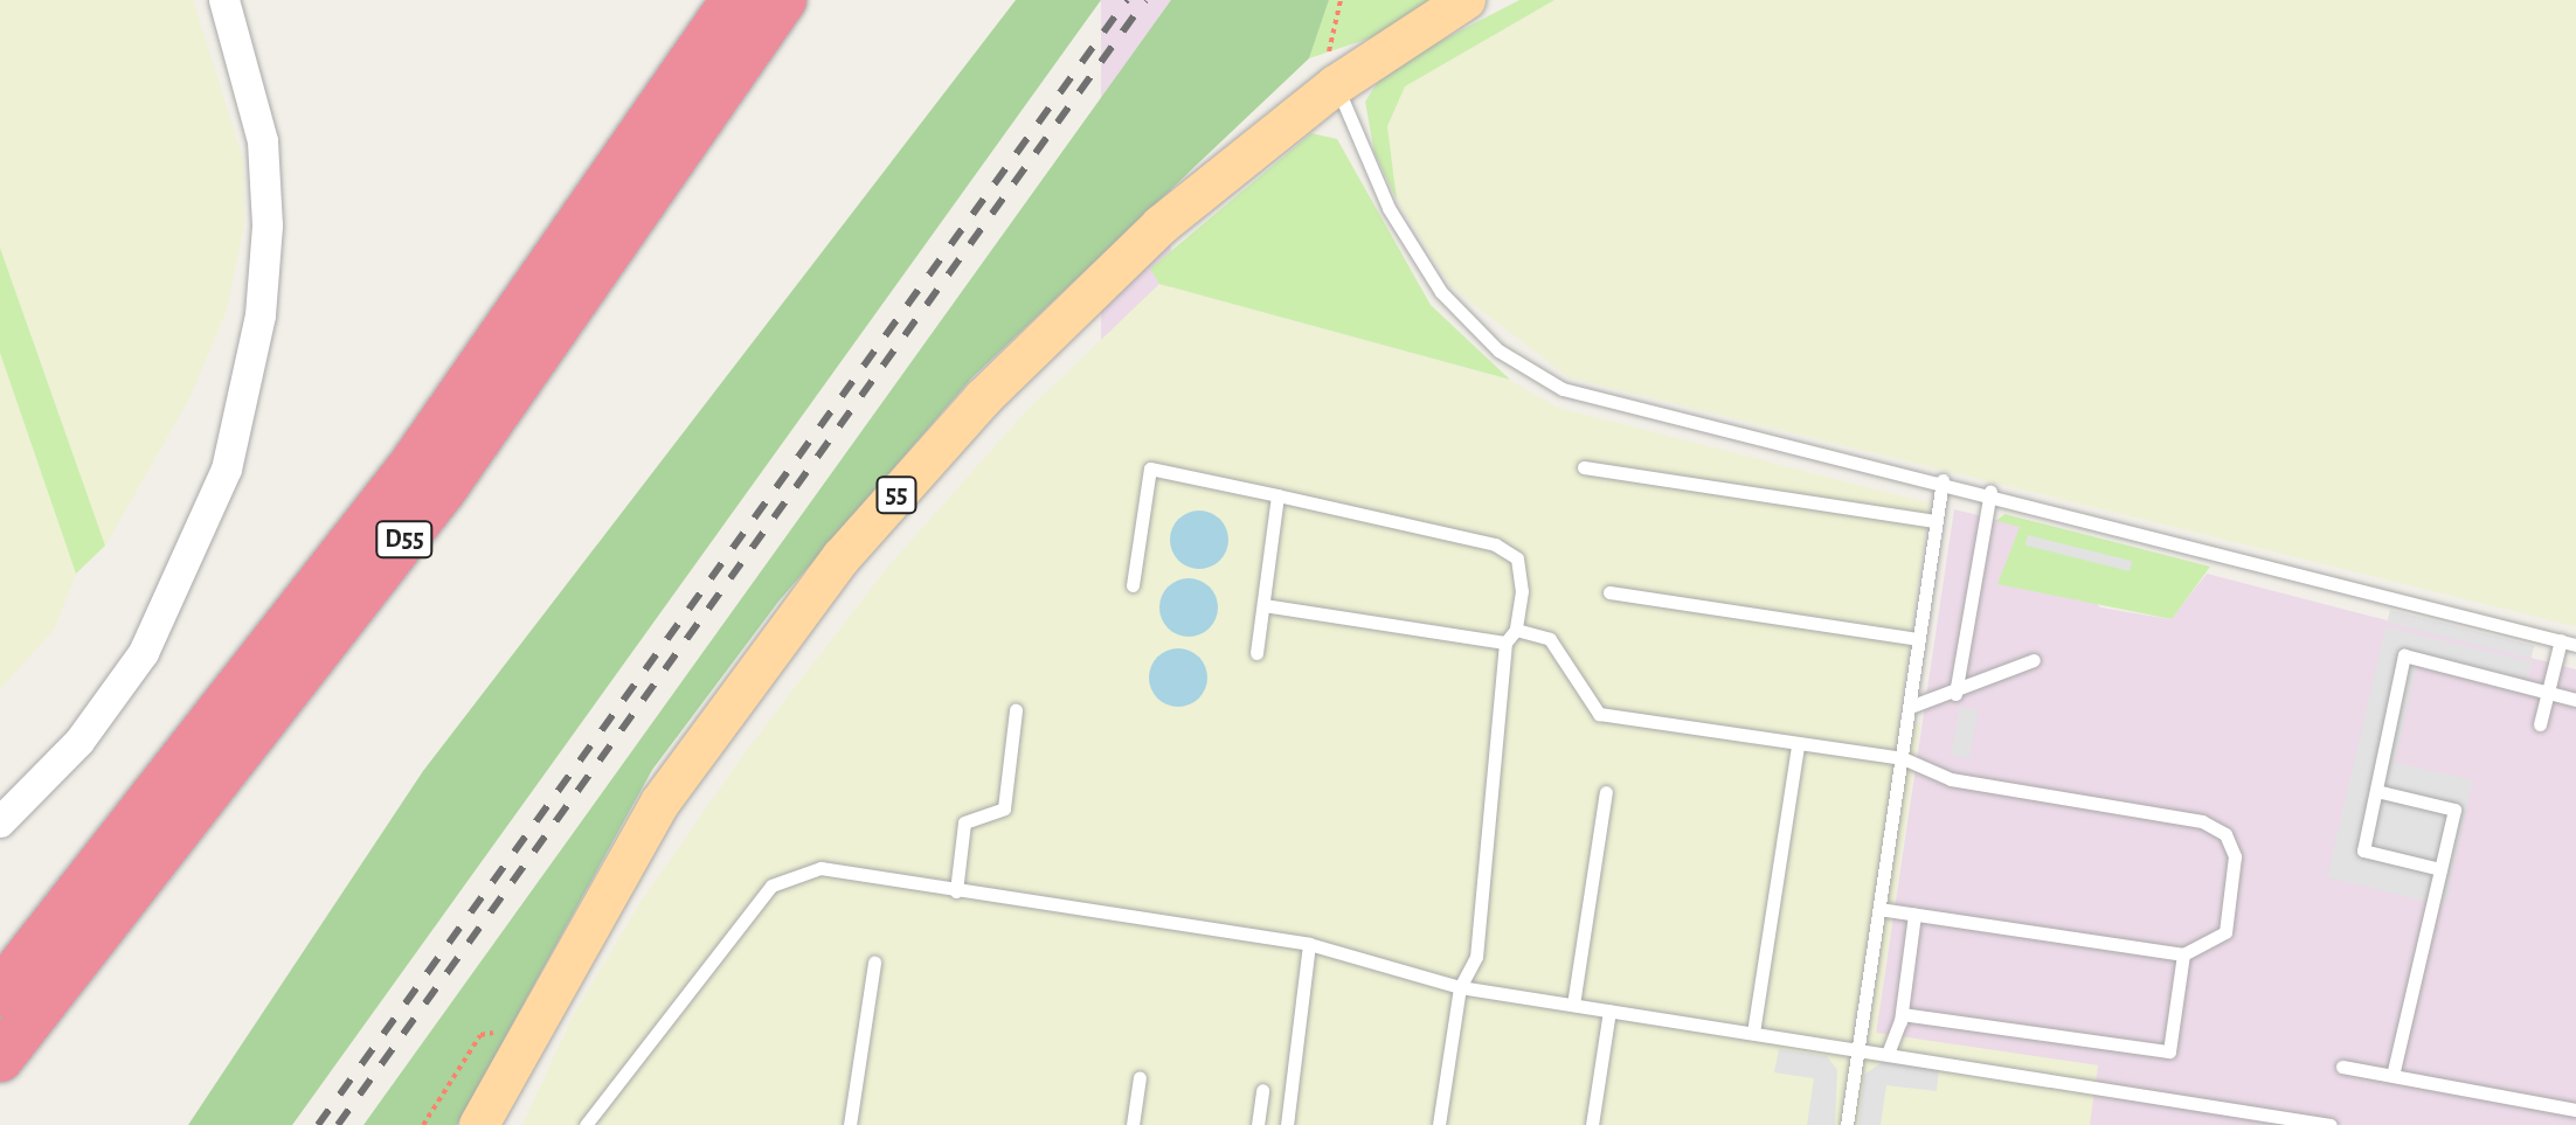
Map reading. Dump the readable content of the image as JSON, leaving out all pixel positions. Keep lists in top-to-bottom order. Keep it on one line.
{"streets":{"highway":["D55"],"main road":["55"]}}
